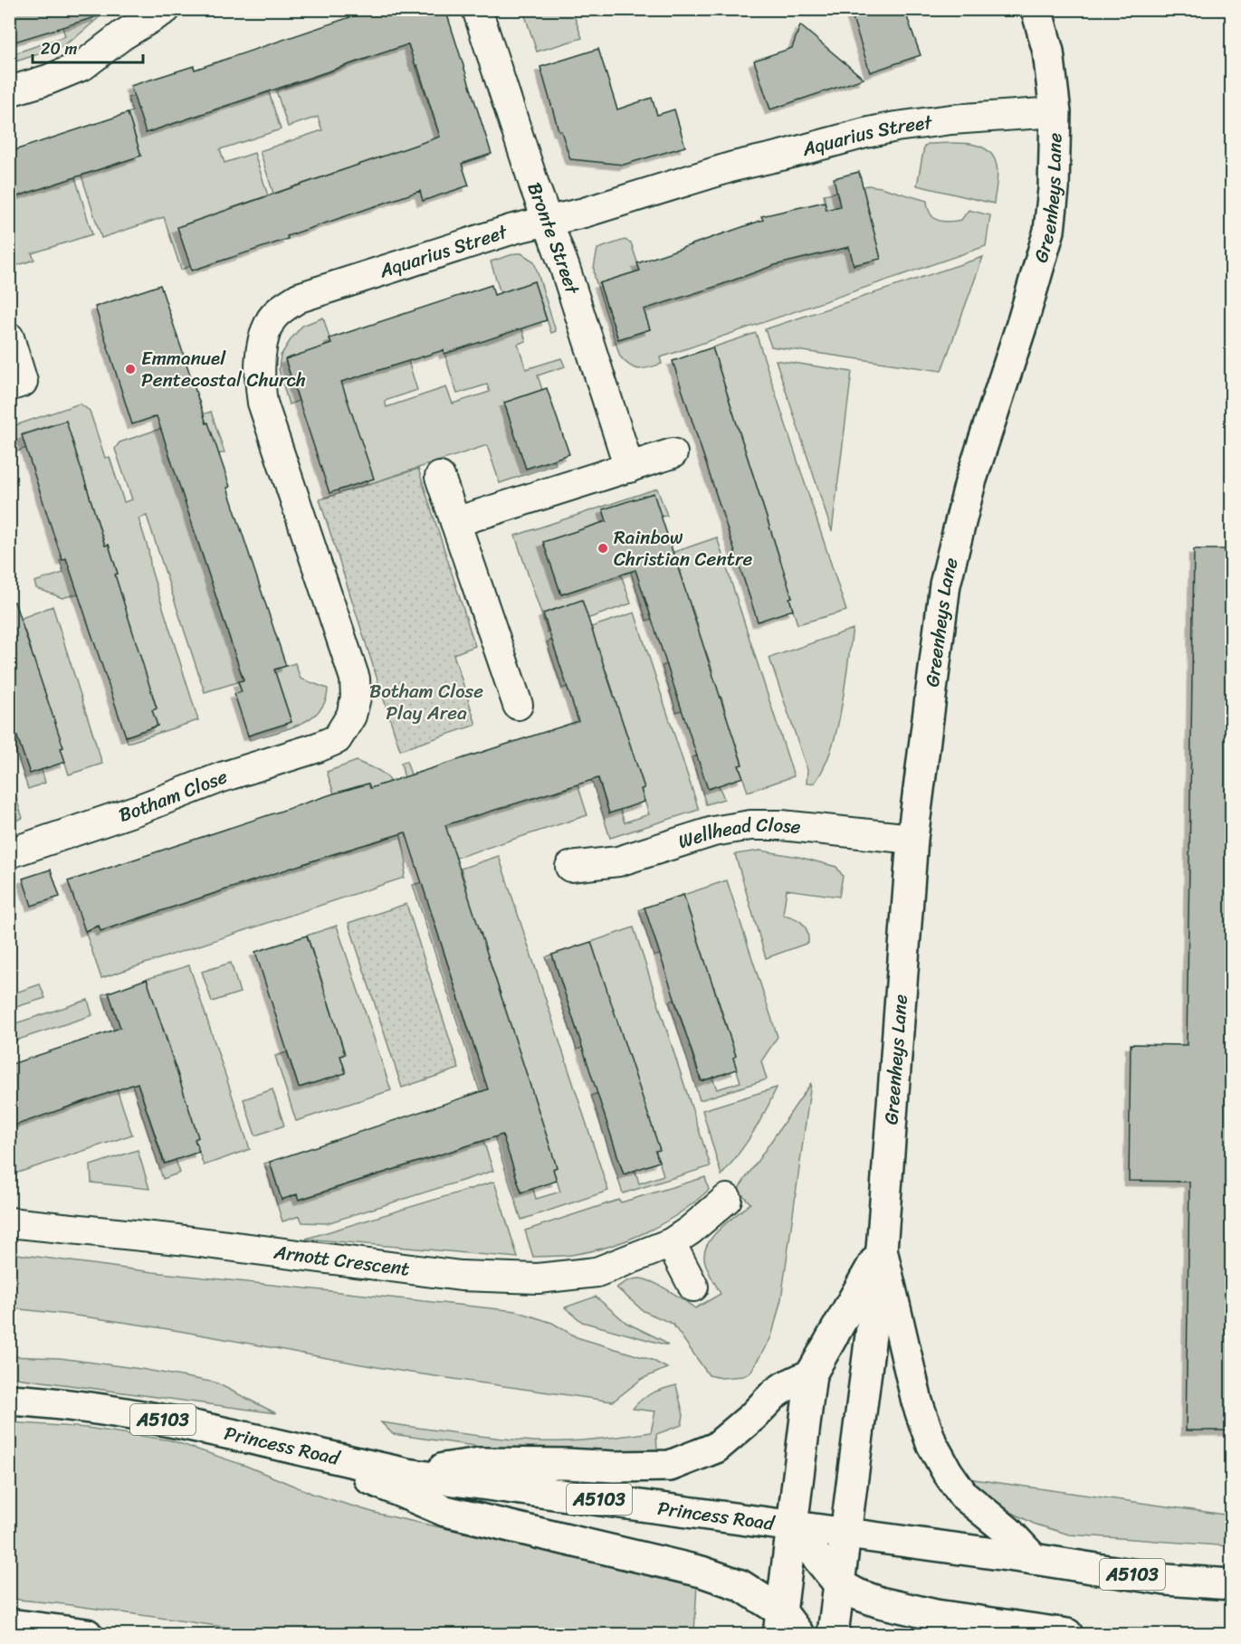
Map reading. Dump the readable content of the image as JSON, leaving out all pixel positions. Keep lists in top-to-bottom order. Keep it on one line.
{"streets":{"main road":["Greenheys Lane","A5103","Princess Road"],"street":["Aquarius Street","Bronte Street","Botham Close","Wellhead Close","Arnott Crescent"]},"crossings":[["Aquarius Street","Greenheys Lane"],["Aquarius Street","Bronte Street"],["Aquarius Street","Botham Close"],["Greenheys Lane","Wellhead Close"],["Greenheys Lane","Princess Road"]],"parks":["Botham Close Play Area"],"places":["Emmanuel Pentecostal Church","Rainbow Christian Centre"],"scale_bar":"20 m"}
